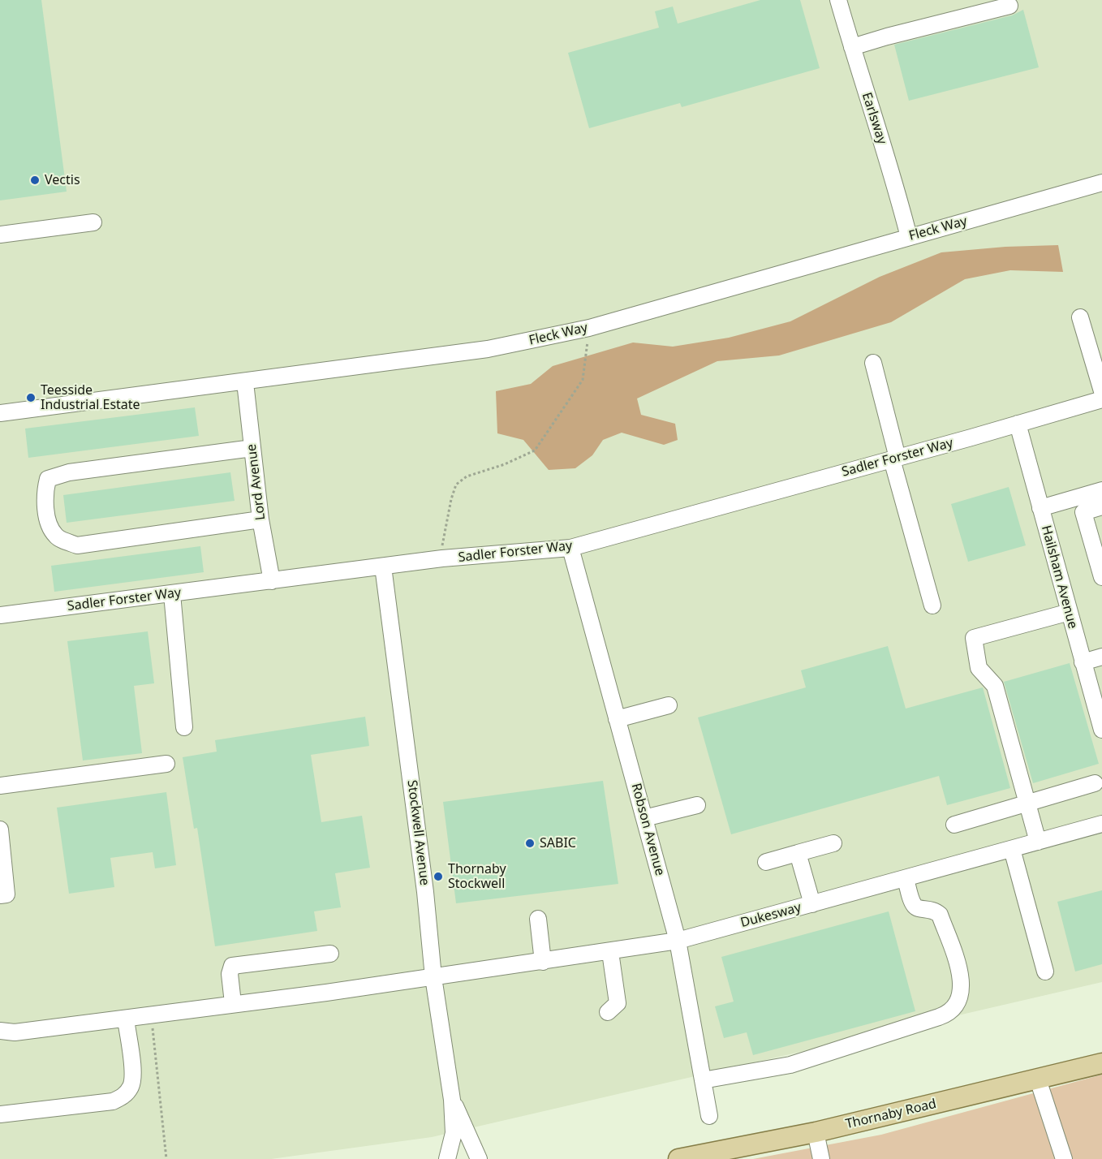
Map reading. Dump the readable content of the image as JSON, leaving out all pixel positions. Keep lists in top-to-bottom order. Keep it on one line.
{"streets":{"main road":["Thornaby Road"],"street":["Earlsway","Fleck Way","Sadler Forster Way","Lord Avenue","Hailsham Avenue","Robson Avenue","Stockwell Avenue","Dukesway"]},"crossings":[["Earlsway","Fleck Way"],["Fleck Way","Lord Avenue"],["Sadler Forster Way","Lord Avenue"],["Sadler Forster Way","Hailsham Avenue"],["Sadler Forster Way","Robson Avenue"],["Sadler Forster Way","Stockwell Avenue"],["Robson Avenue","Dukesway"],["Stockwell Avenue","Dukesway"]],"places":["Vectis","Teesside Industrial Estate","SABIC","Thornaby Stockwell"]}
